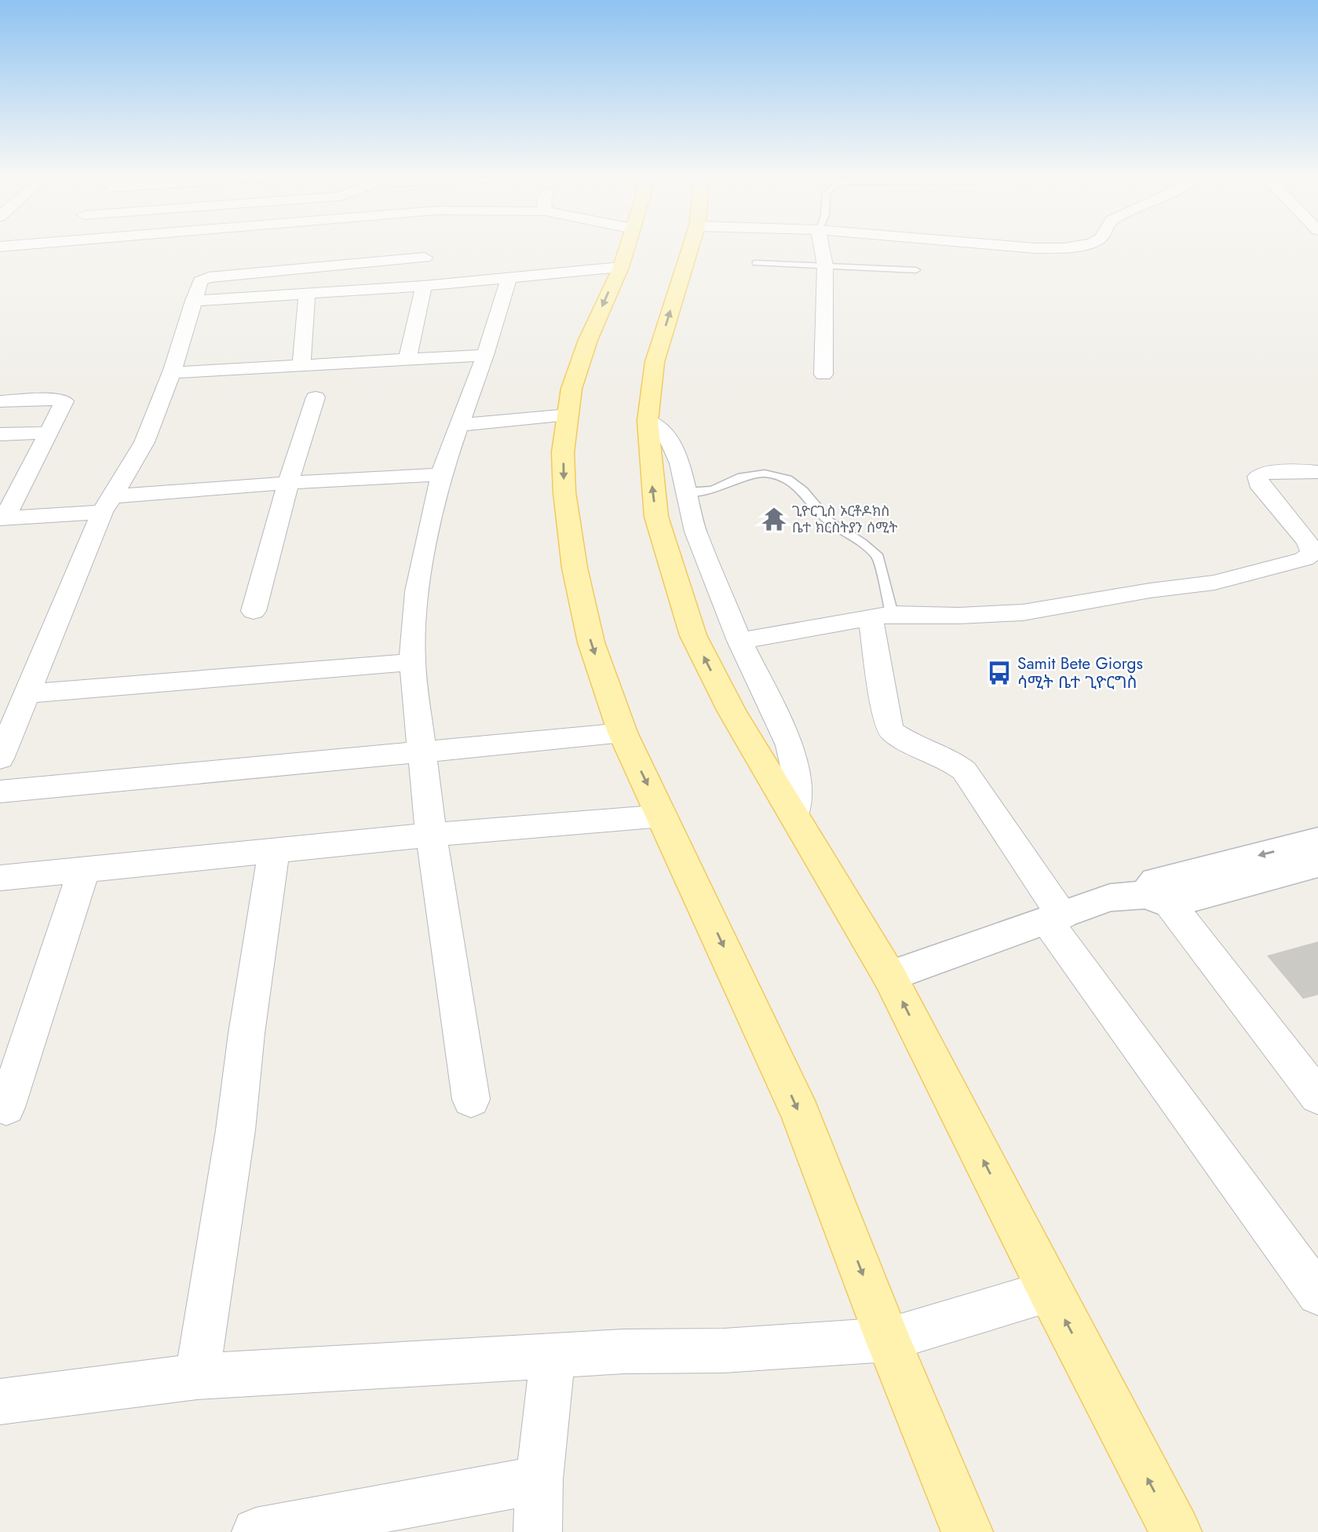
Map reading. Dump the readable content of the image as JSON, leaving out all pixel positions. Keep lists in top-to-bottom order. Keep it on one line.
{"places":{"temple":["ጊዮርጊስ ኦርቶዶክስ ቤተ ክርስትያን ሰሚት"],"bus stop":["Samit Bete Giorgs ሳሚት ቤተ ጊዮርግስ"]}}
